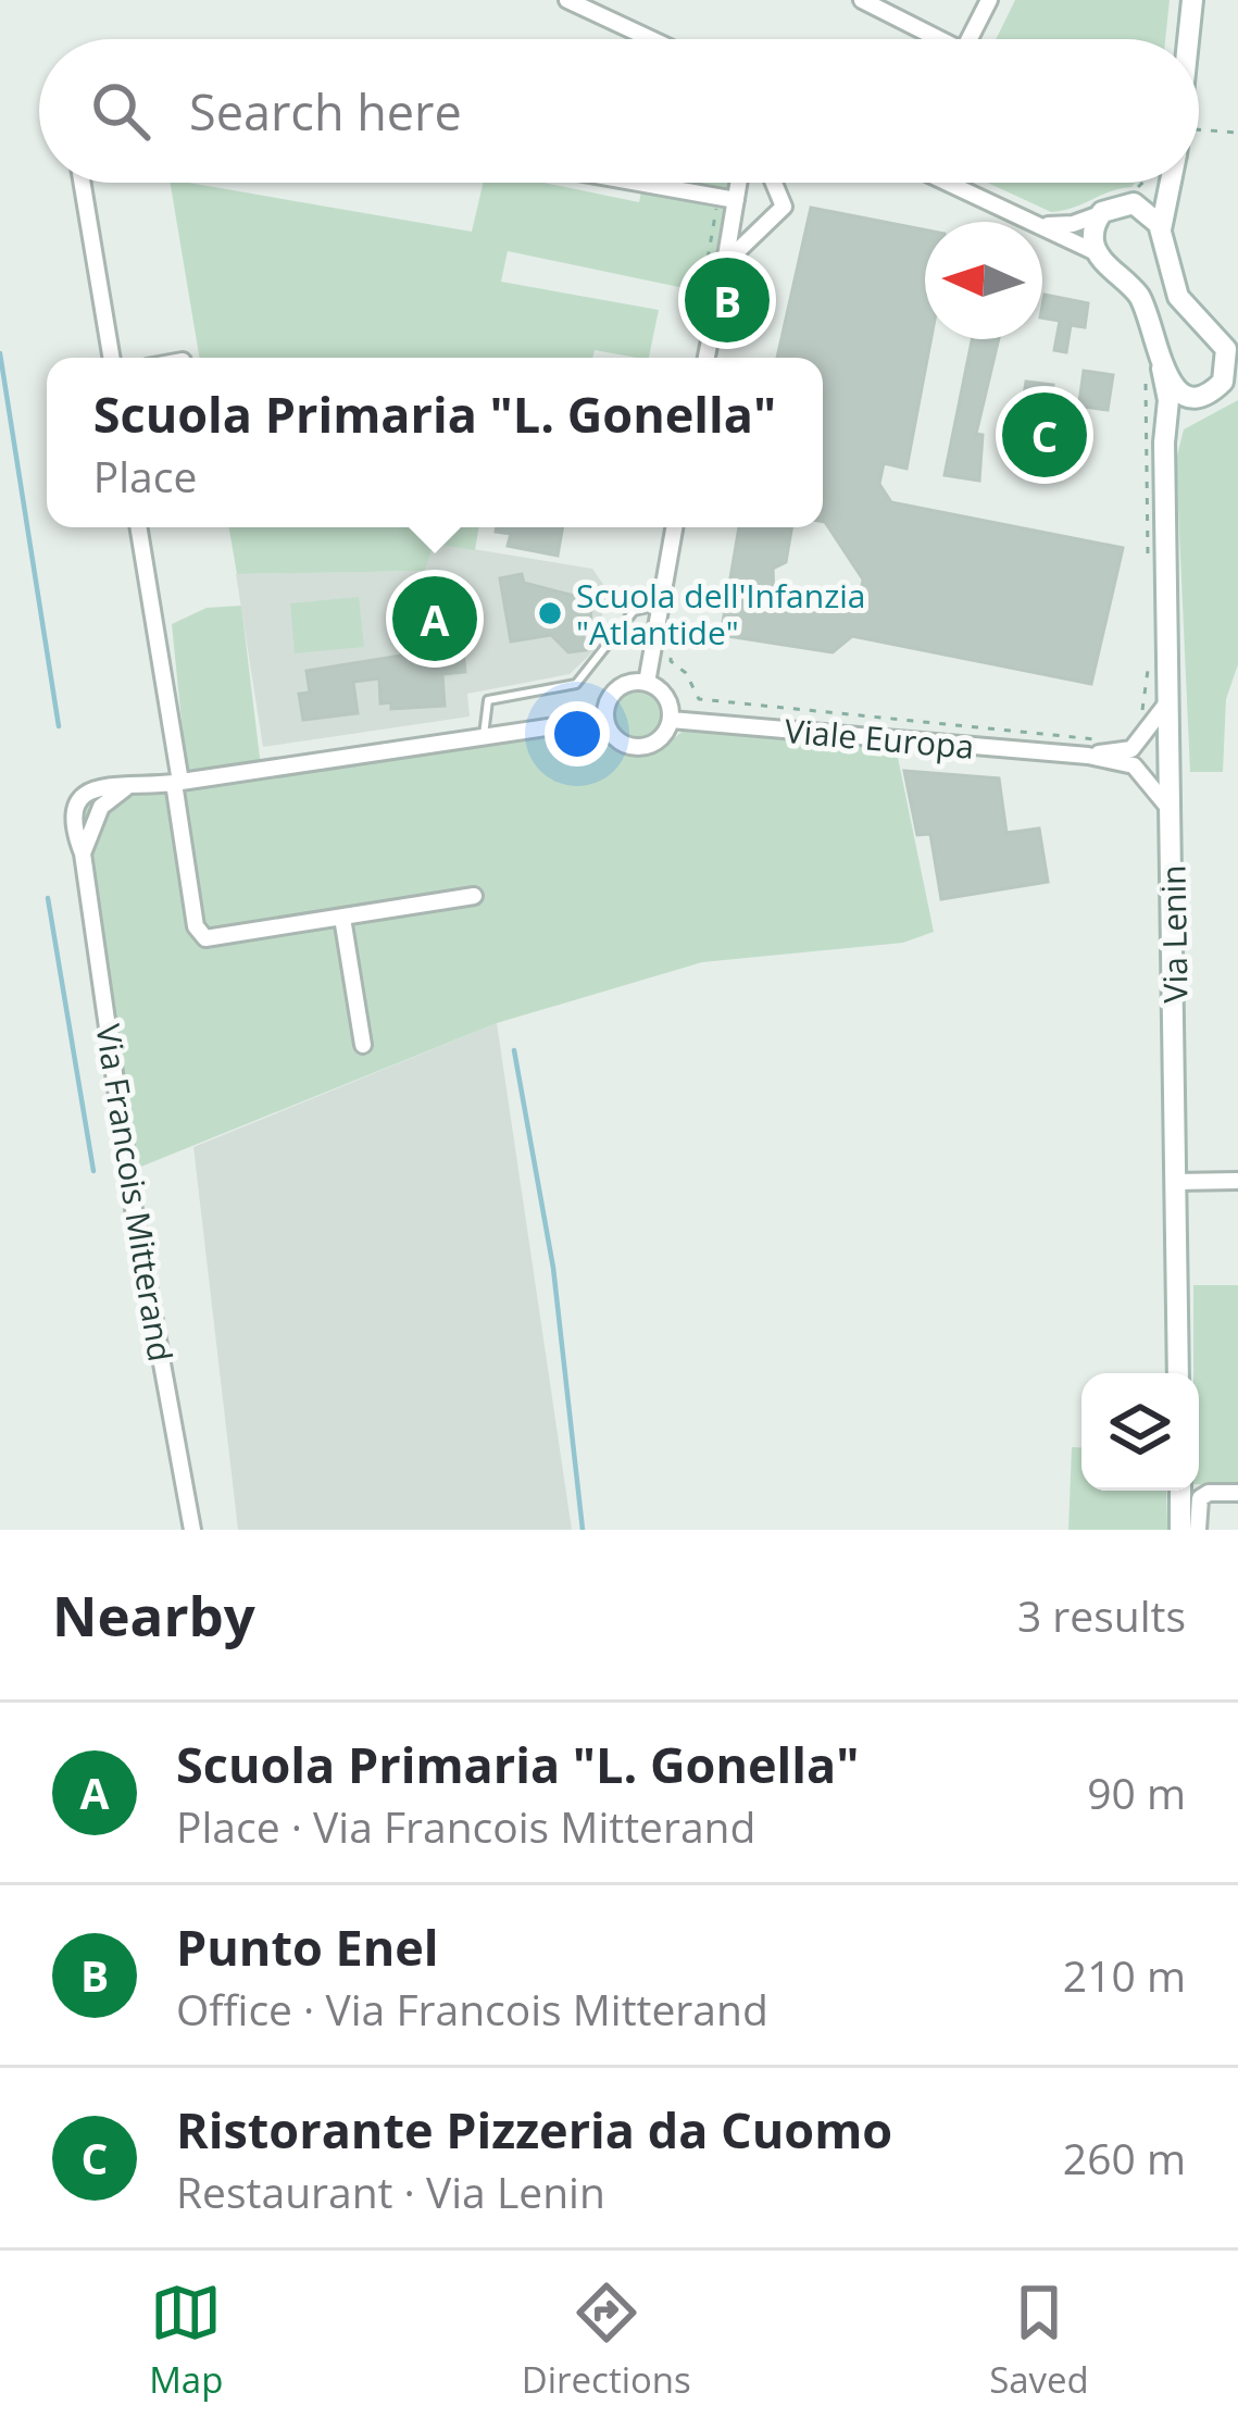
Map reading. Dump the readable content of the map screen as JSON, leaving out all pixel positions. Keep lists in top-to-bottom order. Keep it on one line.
{"streets":{"main road":["Via Lenin"],"street":["Viale Europa","Via Francois Mitterand"]},"places":["Scuola dell'Infanzia \"Atlantide\""],"north":"left","page":{"search":"Search here","pins":["B","C","A"],"popup":["Scuola Primaria \"L. Gonella\"","Place"],"heading":["Nearby","3 results"],"list":[{"mark":"A","name":"Scuola Primaria \"L. Gonella\"","note":"Place · Via Francois Mitterand","value":"90 m"},{"mark":"B","name":"Punto Enel","note":"Office · Via Francois Mitterand","value":"210 m"},{"mark":"C","name":"Ristorante Pizzeria da Cuomo","note":"Restaurant · Via Lenin","value":"260 m"}],"nav":["Map","Directions","Saved"]}}
